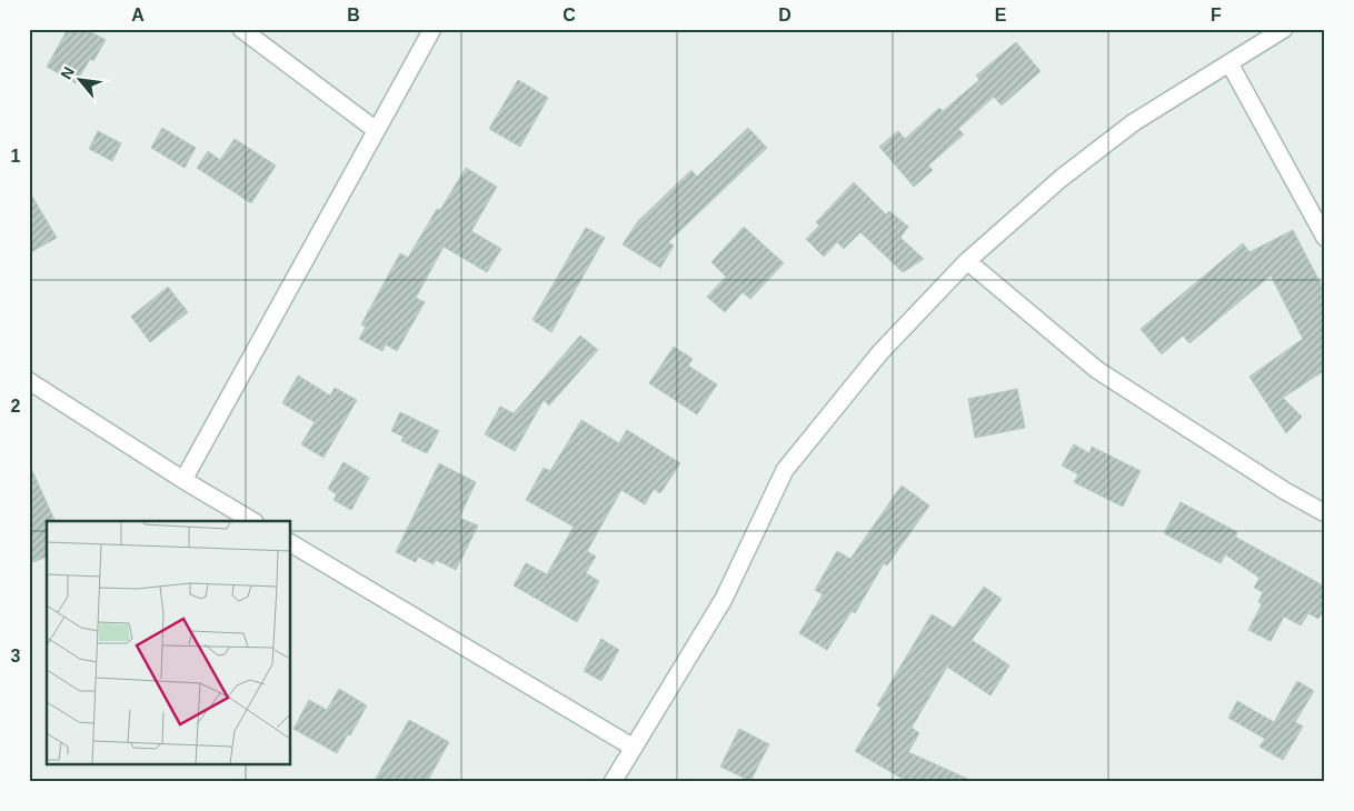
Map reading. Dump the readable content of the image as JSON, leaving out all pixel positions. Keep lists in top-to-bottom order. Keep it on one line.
{"north":"top left","grid":{"columns":["A","B","C","D","E","F"],"rows":["1","2","3"]}}
